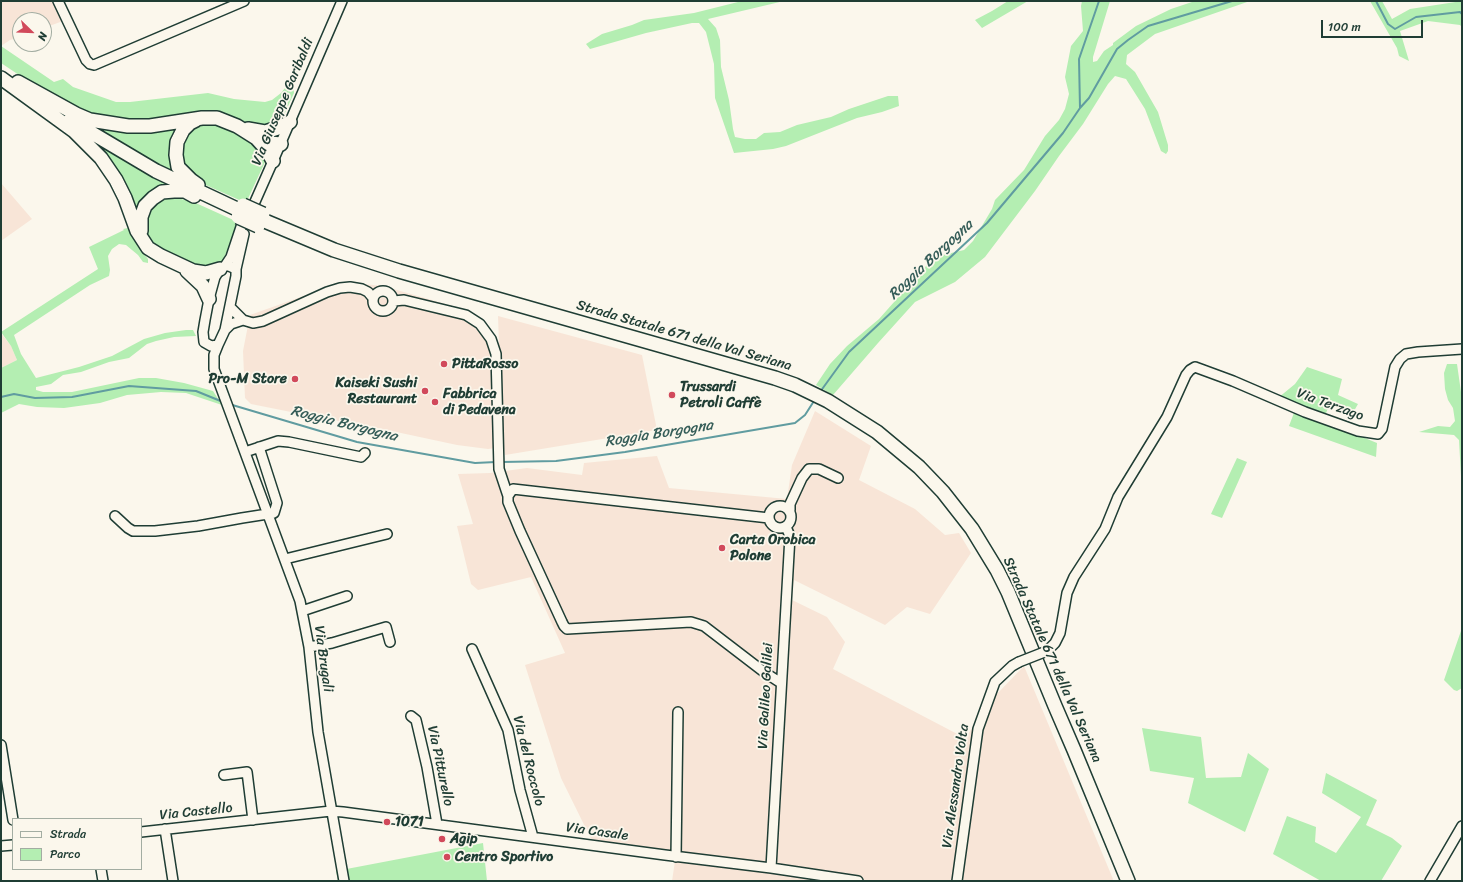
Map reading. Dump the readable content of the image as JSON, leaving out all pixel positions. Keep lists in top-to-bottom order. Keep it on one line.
{"streets":{"highway":["Strada Statale 671 della Val Seriana"],"street":["Via Giuseppe Garibaldi","Via Terzago","Via Brugali","Via Galileo Galilei","Via del Roccolo","Via Pitturello","Via Alessandro Volta","Via Castello","Via Casale"]},"crossings":[["Via Giuseppe Garibaldi","Strada Statale 671 della Val Seriana"],["Via Giuseppe Garibaldi","Via Brugali"],["Via Terzago","Via Alessandro Volta"],["Via Brugali","Via Castello"],["Via Brugali","Via Casale"],["Via Galileo Galilei","Via Casale"],["Via del Roccolo","Via Casale"],["Via Pitturello","Via Casale"],["Via Castello","Via Casale"]],"water":["Roggia Borgogna"],"places":["PittaRosso","Pro-M Store","Kaiseki Sushi Restaurant","Trussardi Petroli Caffè","Fabbrica di Pedavena","Carta Orobica Polone","1071","Agip","Centro Sportivo"],"legend":["Strada","Parco"],"scale_bar":"100 m","north":"bottom right"}
